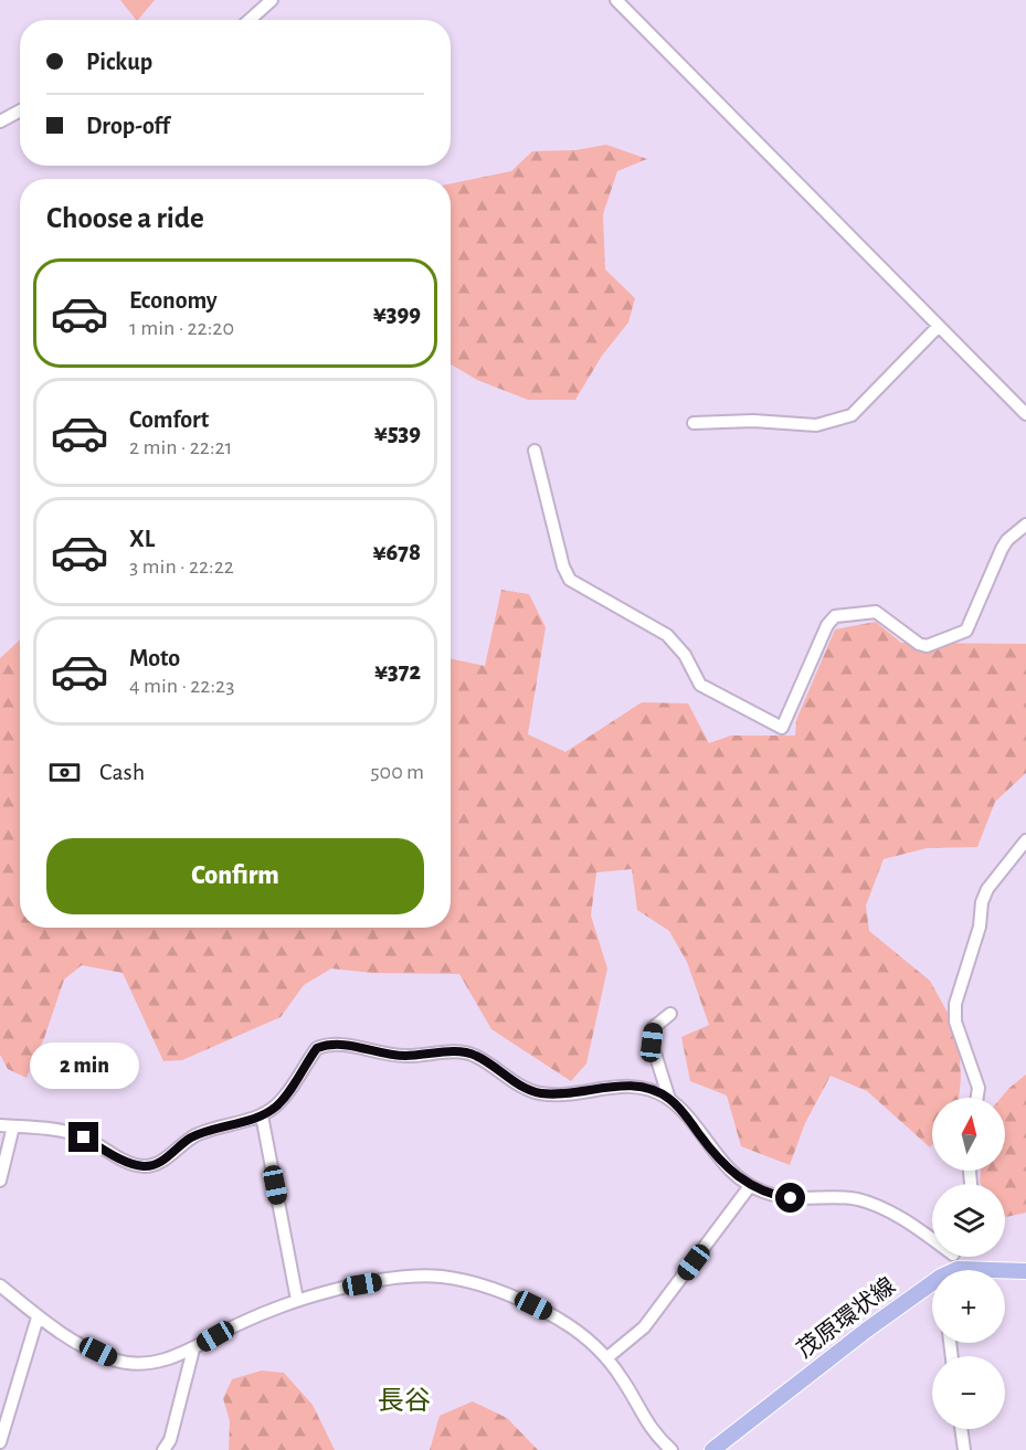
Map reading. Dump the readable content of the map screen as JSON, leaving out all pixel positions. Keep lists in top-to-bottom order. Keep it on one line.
{"streets":{"main road":["茂原環状線"]},"districts":["長谷"],"north":"top","page":{"banner":["Pickup","Drop-off"],"heading":"Choose a ride","list":[{"name":"Economy","note":"1 min · 22:20","value":"¥399"},{"name":"Comfort","note":"2 min · 22:21","value":"¥539"},{"name":"XL","note":"3 min · 22:22","value":"¥678"},{"name":"Moto","note":"4 min · 22:23","value":"¥372"}],"pay":["Cash","500 m"],"buttons":"Confirm","bubble":"2 min","map_buttons":["+","−"]}}
